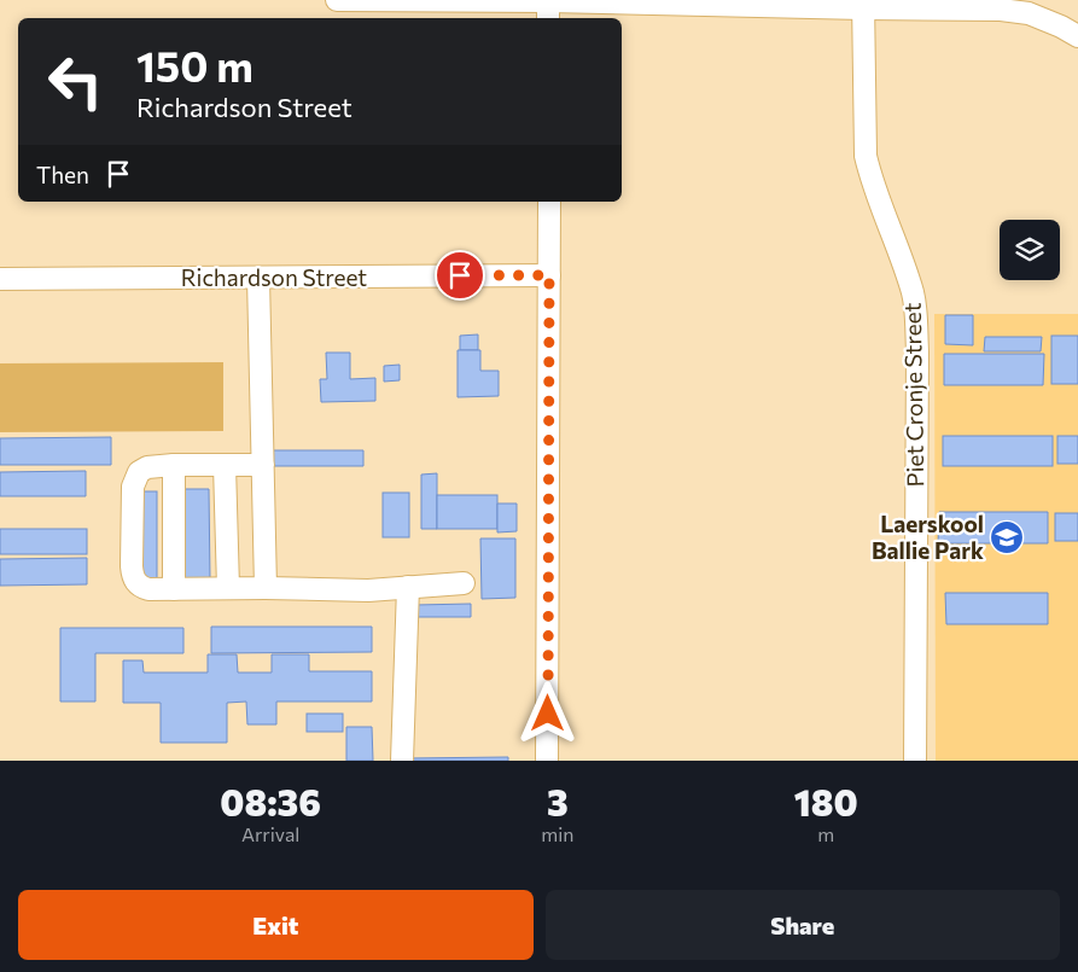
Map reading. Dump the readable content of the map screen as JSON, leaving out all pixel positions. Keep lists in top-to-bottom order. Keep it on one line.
{"streets":{"street":["Richardson Street","Piet Cronje Street"]},"places":{"school or university":["Laerskool Ballie Park"]},"page":{"turn":["150 m","Richardson Street"],"then":"Then","eta":["08:36","Arrival","3","min","180","m"],"buttons":["Exit","Share"]}}
